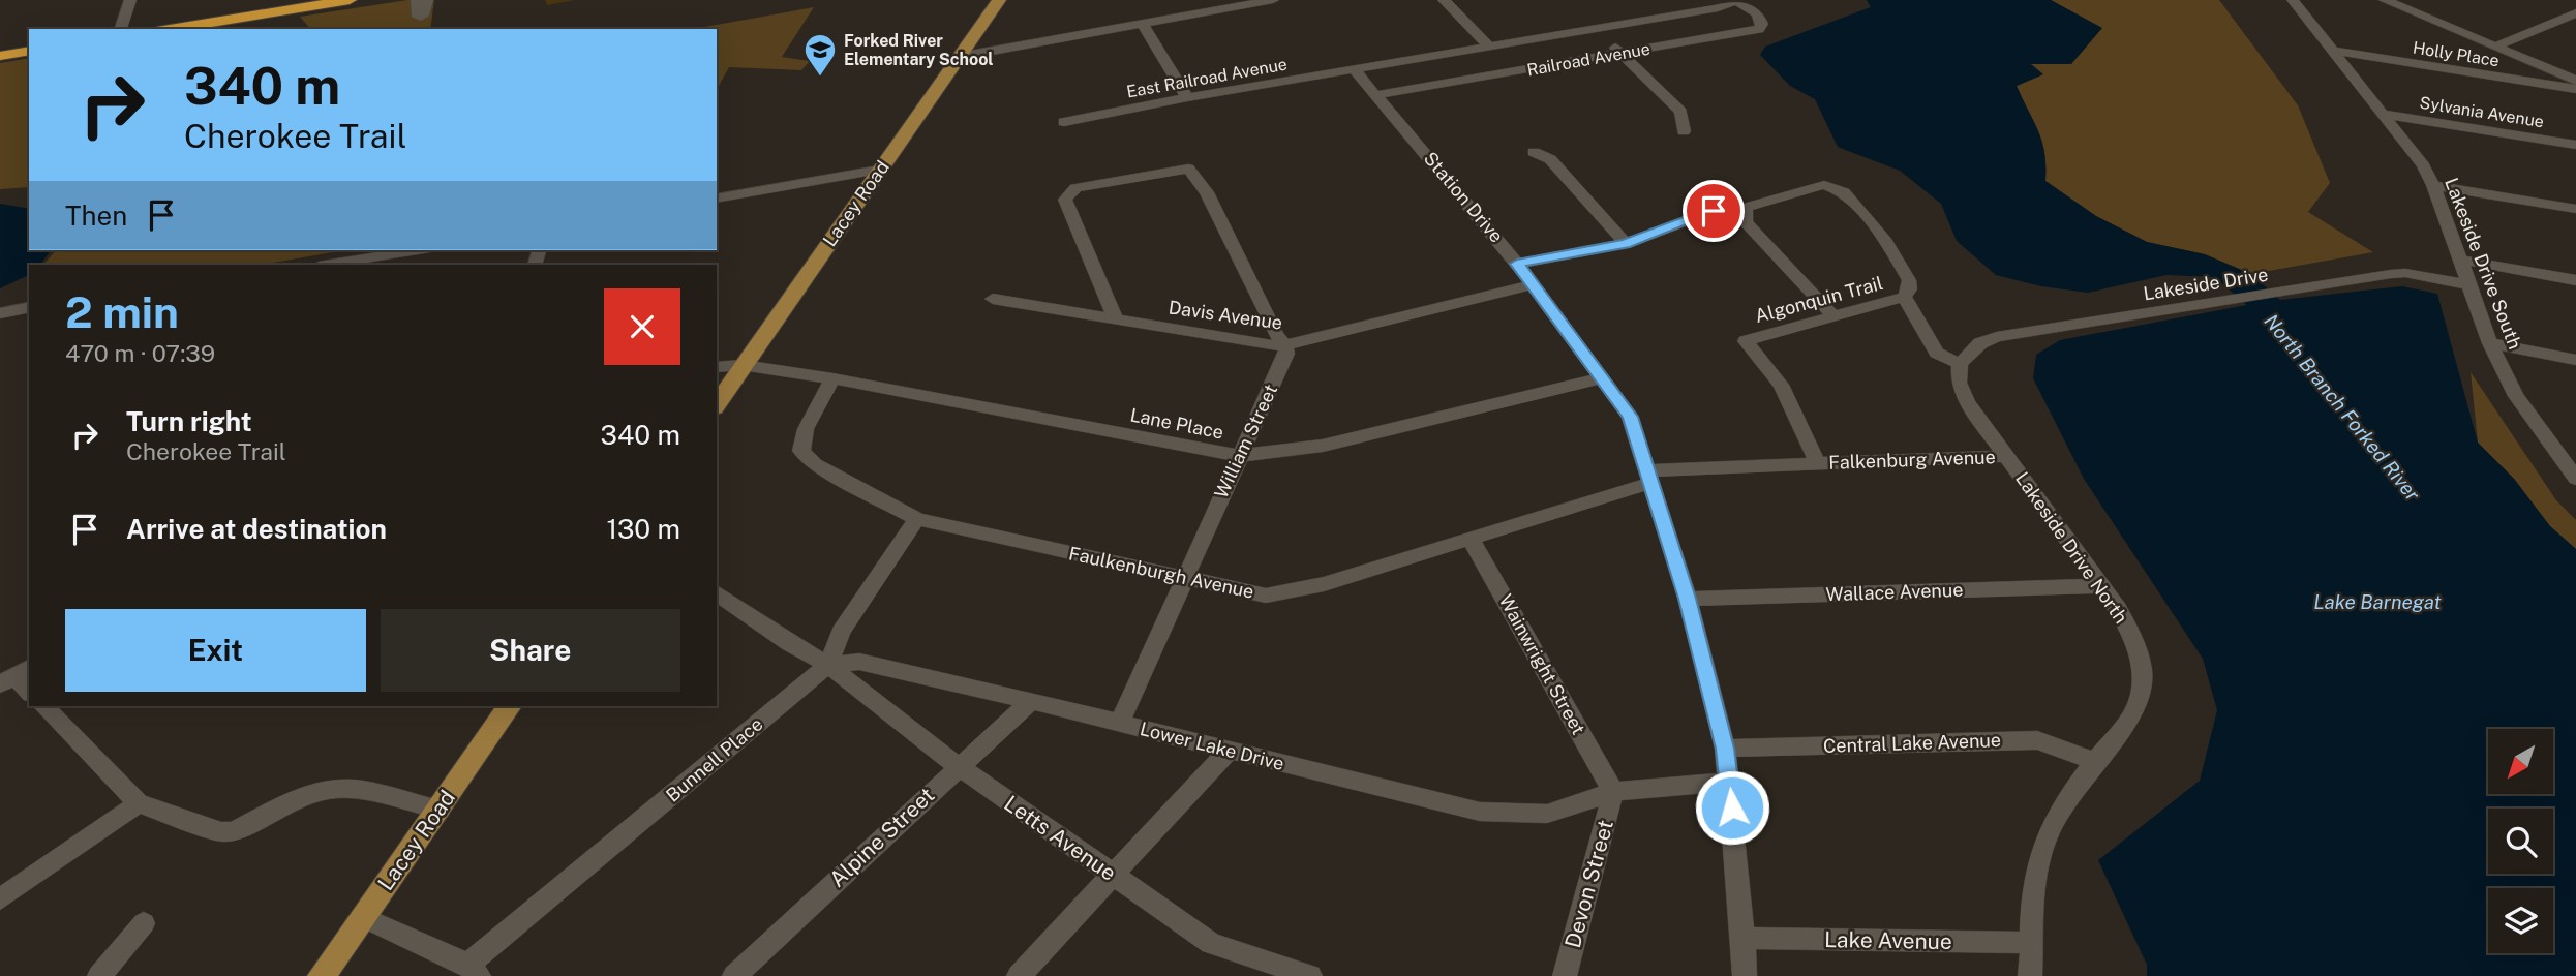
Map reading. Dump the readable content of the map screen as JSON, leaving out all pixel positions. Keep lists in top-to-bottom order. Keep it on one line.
{"streets":{"main road":["Lacey Road"],"street":["Holly Place","Railroad Avenue","East Railroad Avenue","Sylvania Avenue","Station Drive","Lakeside Drive South","Lakeside Drive","Algonquin Trail","Davis Avenue","Lane Place","William Street","Falkenburg Avenue","Lakeside Drive North","Faulkenburgh Avenue","Wallace Avenue","Wainwright Street","Central Lake Avenue","Lower Lake Drive","Bunnell Place","Alpine Street","Letts Avenue","Devon Street","Lake Avenue"]},"crossings":[["Holly Place","Lakeside Drive South"],["Railroad Avenue","Station Drive"],["East Railroad Avenue","Station Drive"],["Sylvania Avenue","Lakeside Drive South"],["Station Drive","Davis Avenue"],["Station Drive","Lane Place"],["Station Drive","Faulkenburgh Avenue"],["Station Drive","Wallace Avenue"],["Station Drive","Central Lake Avenue"],["Station Drive","Lower Lake Drive"],["Station Drive","Lake Avenue"],["Lacey Road","Lane Place"],["Lakeside Drive South","Lakeside Drive"],["Lakeside Drive","Lakeside Drive North"],["Algonquin Trail","Falkenburg Avenue"],["Algonquin Trail","Faulkenburgh Avenue"],["Davis Avenue","William Street"],["Lane Place","William Street"],["Lane Place","Faulkenburgh Avenue"],["William Street","Faulkenburgh Avenue"],["William Street","Lower Lake Drive"],["Falkenburg Avenue","Lakeside Drive North"],["Falkenburg Avenue","Faulkenburgh Avenue"],["Lakeside Drive North","Wallace Avenue"],["Lakeside Drive North","Central Lake Avenue"],["Lakeside Drive North","Lake Avenue"],["Faulkenburgh Avenue","Wainwright Street"],["Faulkenburgh Avenue","Bunnell Place"],["Wainwright Street","Lower Lake Drive"],["Wainwright Street","Devon Street"],["Lower Lake Drive","Bunnell Place"],["Lower Lake Drive","Alpine Street"],["Lower Lake Drive","Letts Avenue"],["Lower Lake Drive","Devon Street"],["Bunnell Place","Letts Avenue"],["Alpine Street","Letts Avenue"]],"water":["North Branch Forked River","Lake Barnegat"],"places":{"school or university":["Forked River Elementary School"]},"north":"bottom left","page":{"turn":["340 m","Cherokee Trail"],"then":"Then","heading":["2 min","470 m · 07:39"],"list":[{"name":"Turn right","note":"Cherokee Trail","value":"340 m"},{"name":"Arrive at destination","value":"130 m"}],"buttons":["Exit","Share"]}}
